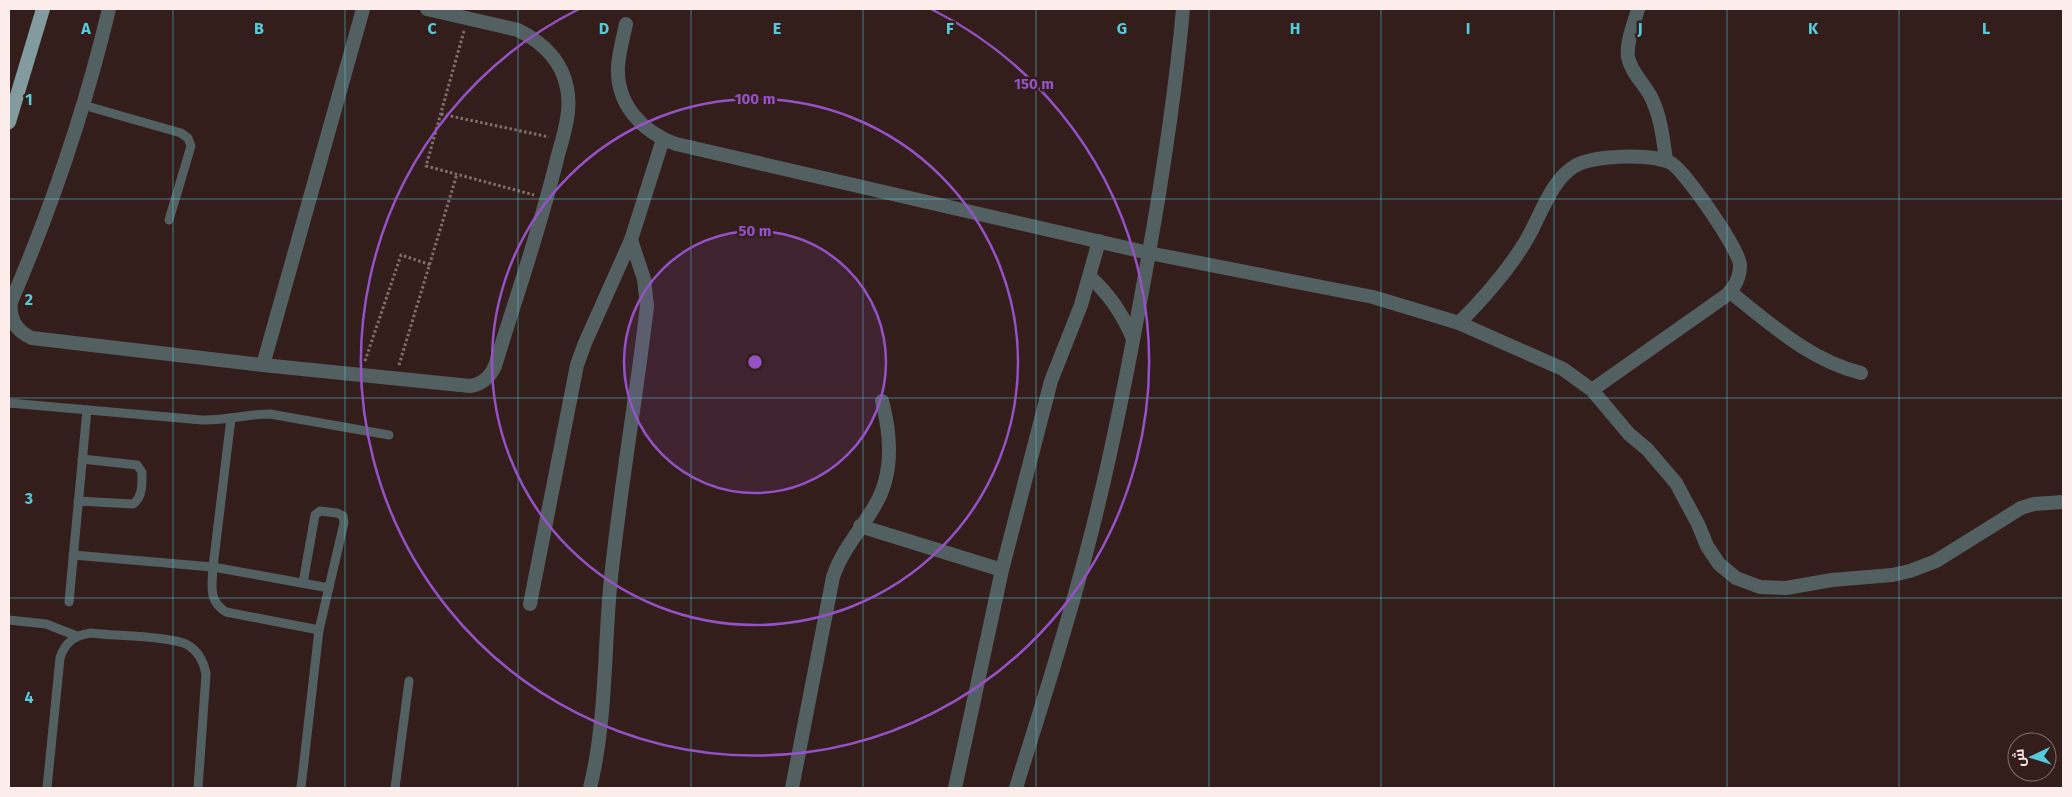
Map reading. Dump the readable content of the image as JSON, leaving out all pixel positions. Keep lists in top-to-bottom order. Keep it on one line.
{"north":"left","grid":{"columns":["A","B","C","D","E","F","G","H","I","J","K","L"],"rows":["1","2","3","4"]},"rings":["150 m","100 m","50 m"]}
